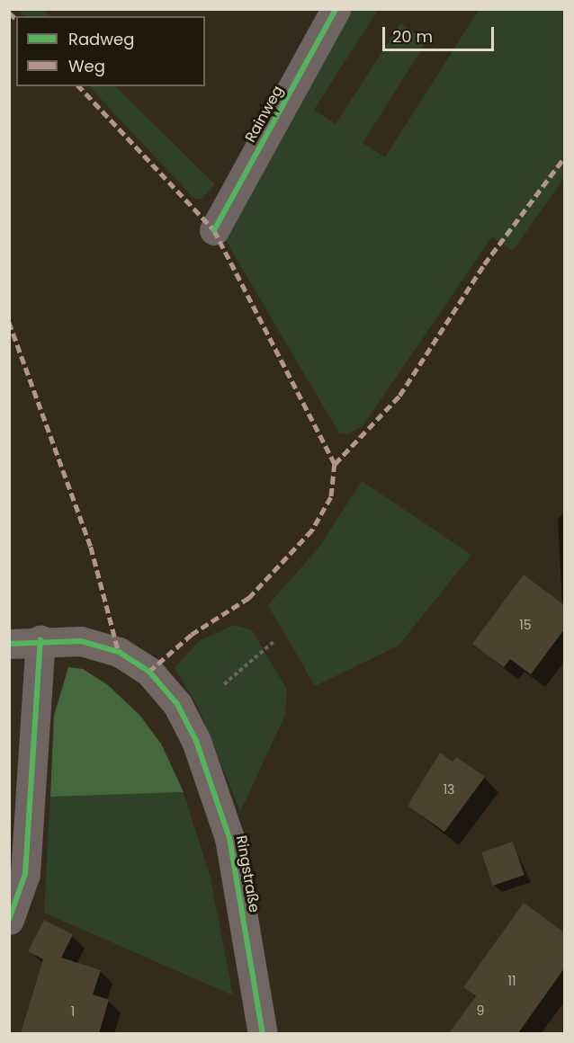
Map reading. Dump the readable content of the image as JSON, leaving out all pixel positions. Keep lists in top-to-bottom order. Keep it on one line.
{"streets":{"street":["Rainweg","Ringstraße"]},"house_numbers":["15","13","11","9","1"],"legend":["Radweg","Weg"],"scale_bar":"20 m"}
